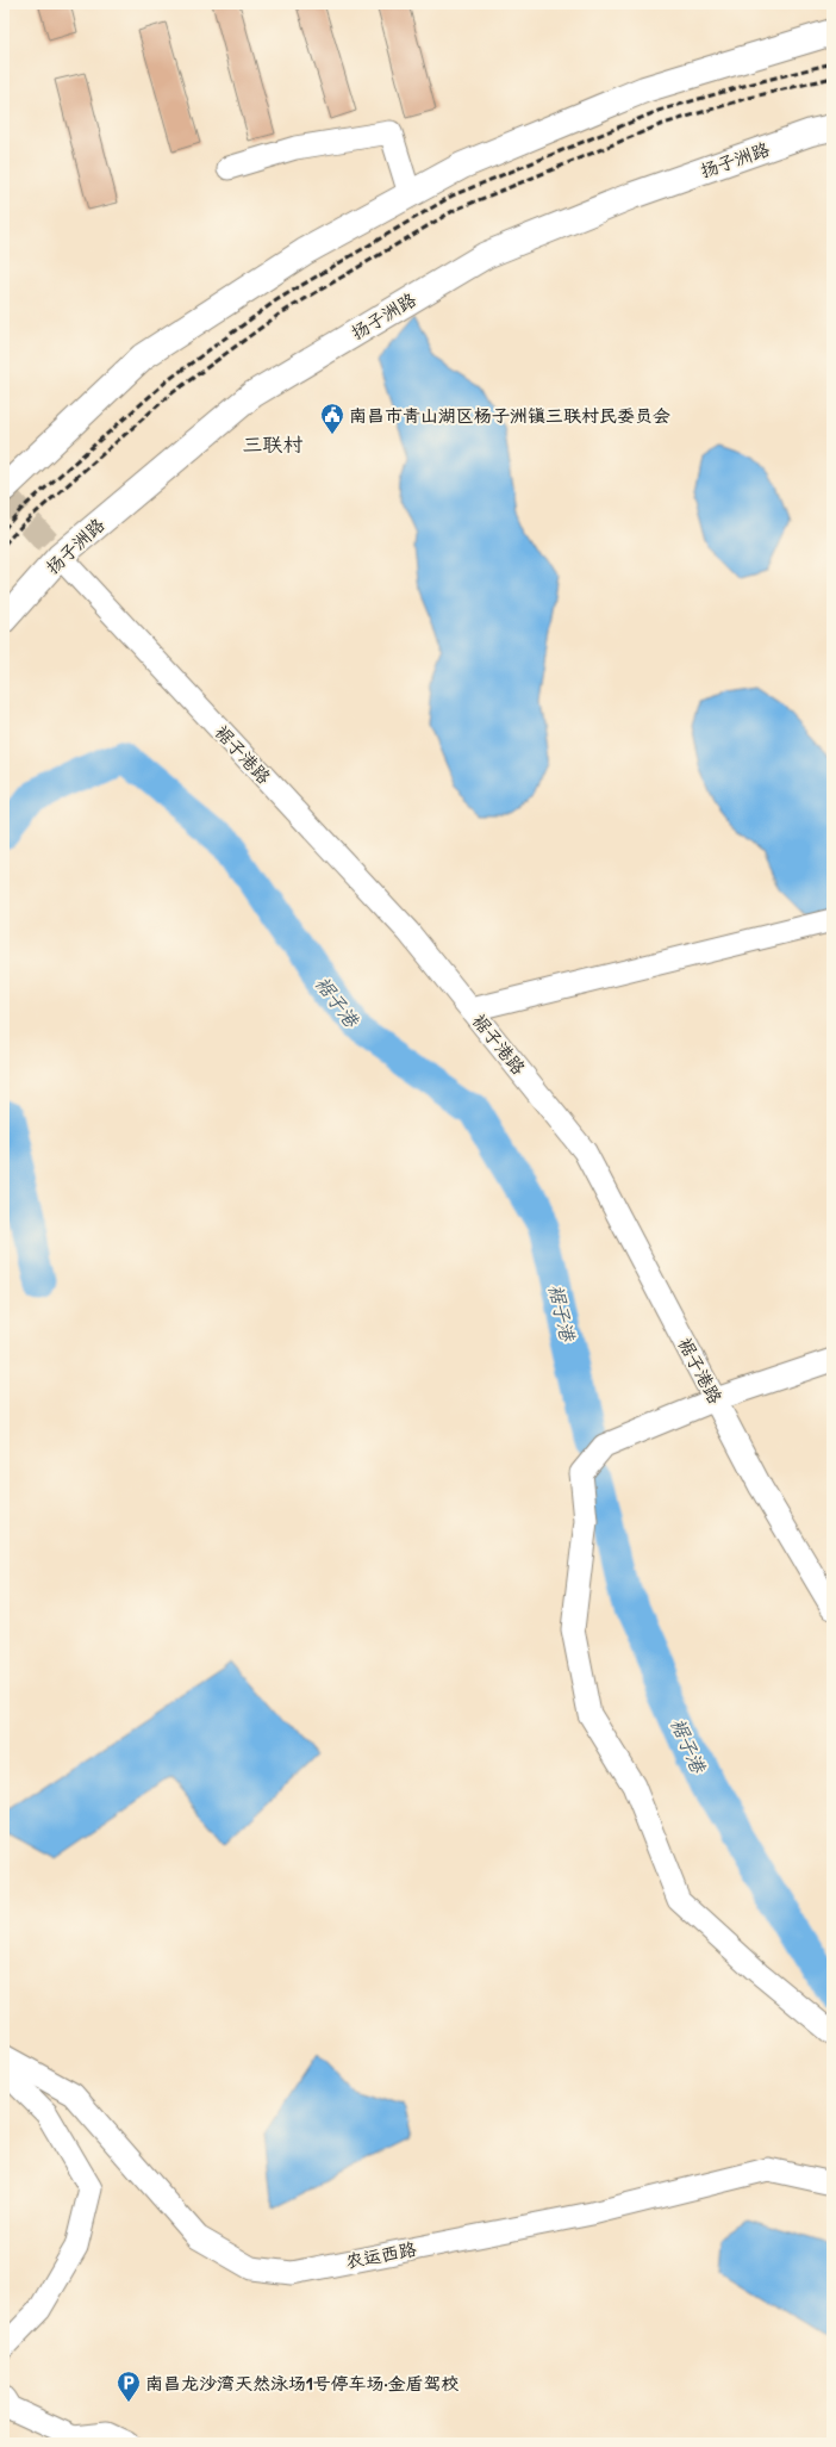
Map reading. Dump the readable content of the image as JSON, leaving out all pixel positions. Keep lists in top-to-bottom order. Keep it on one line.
{"streets":{"main road":["扬子洲路"],"street":["裾子港路","农运西路"]},"crossings":[["扬子洲路","裾子港路"]],"districts":["三联村"],"water":["裾子港"],"places":{"public building":["南昌市青山湖区杨子洲镇三联村民委员会"],"parking":["南昌龙沙湾天然泳场1号停车场·金盾驾校"]}}
